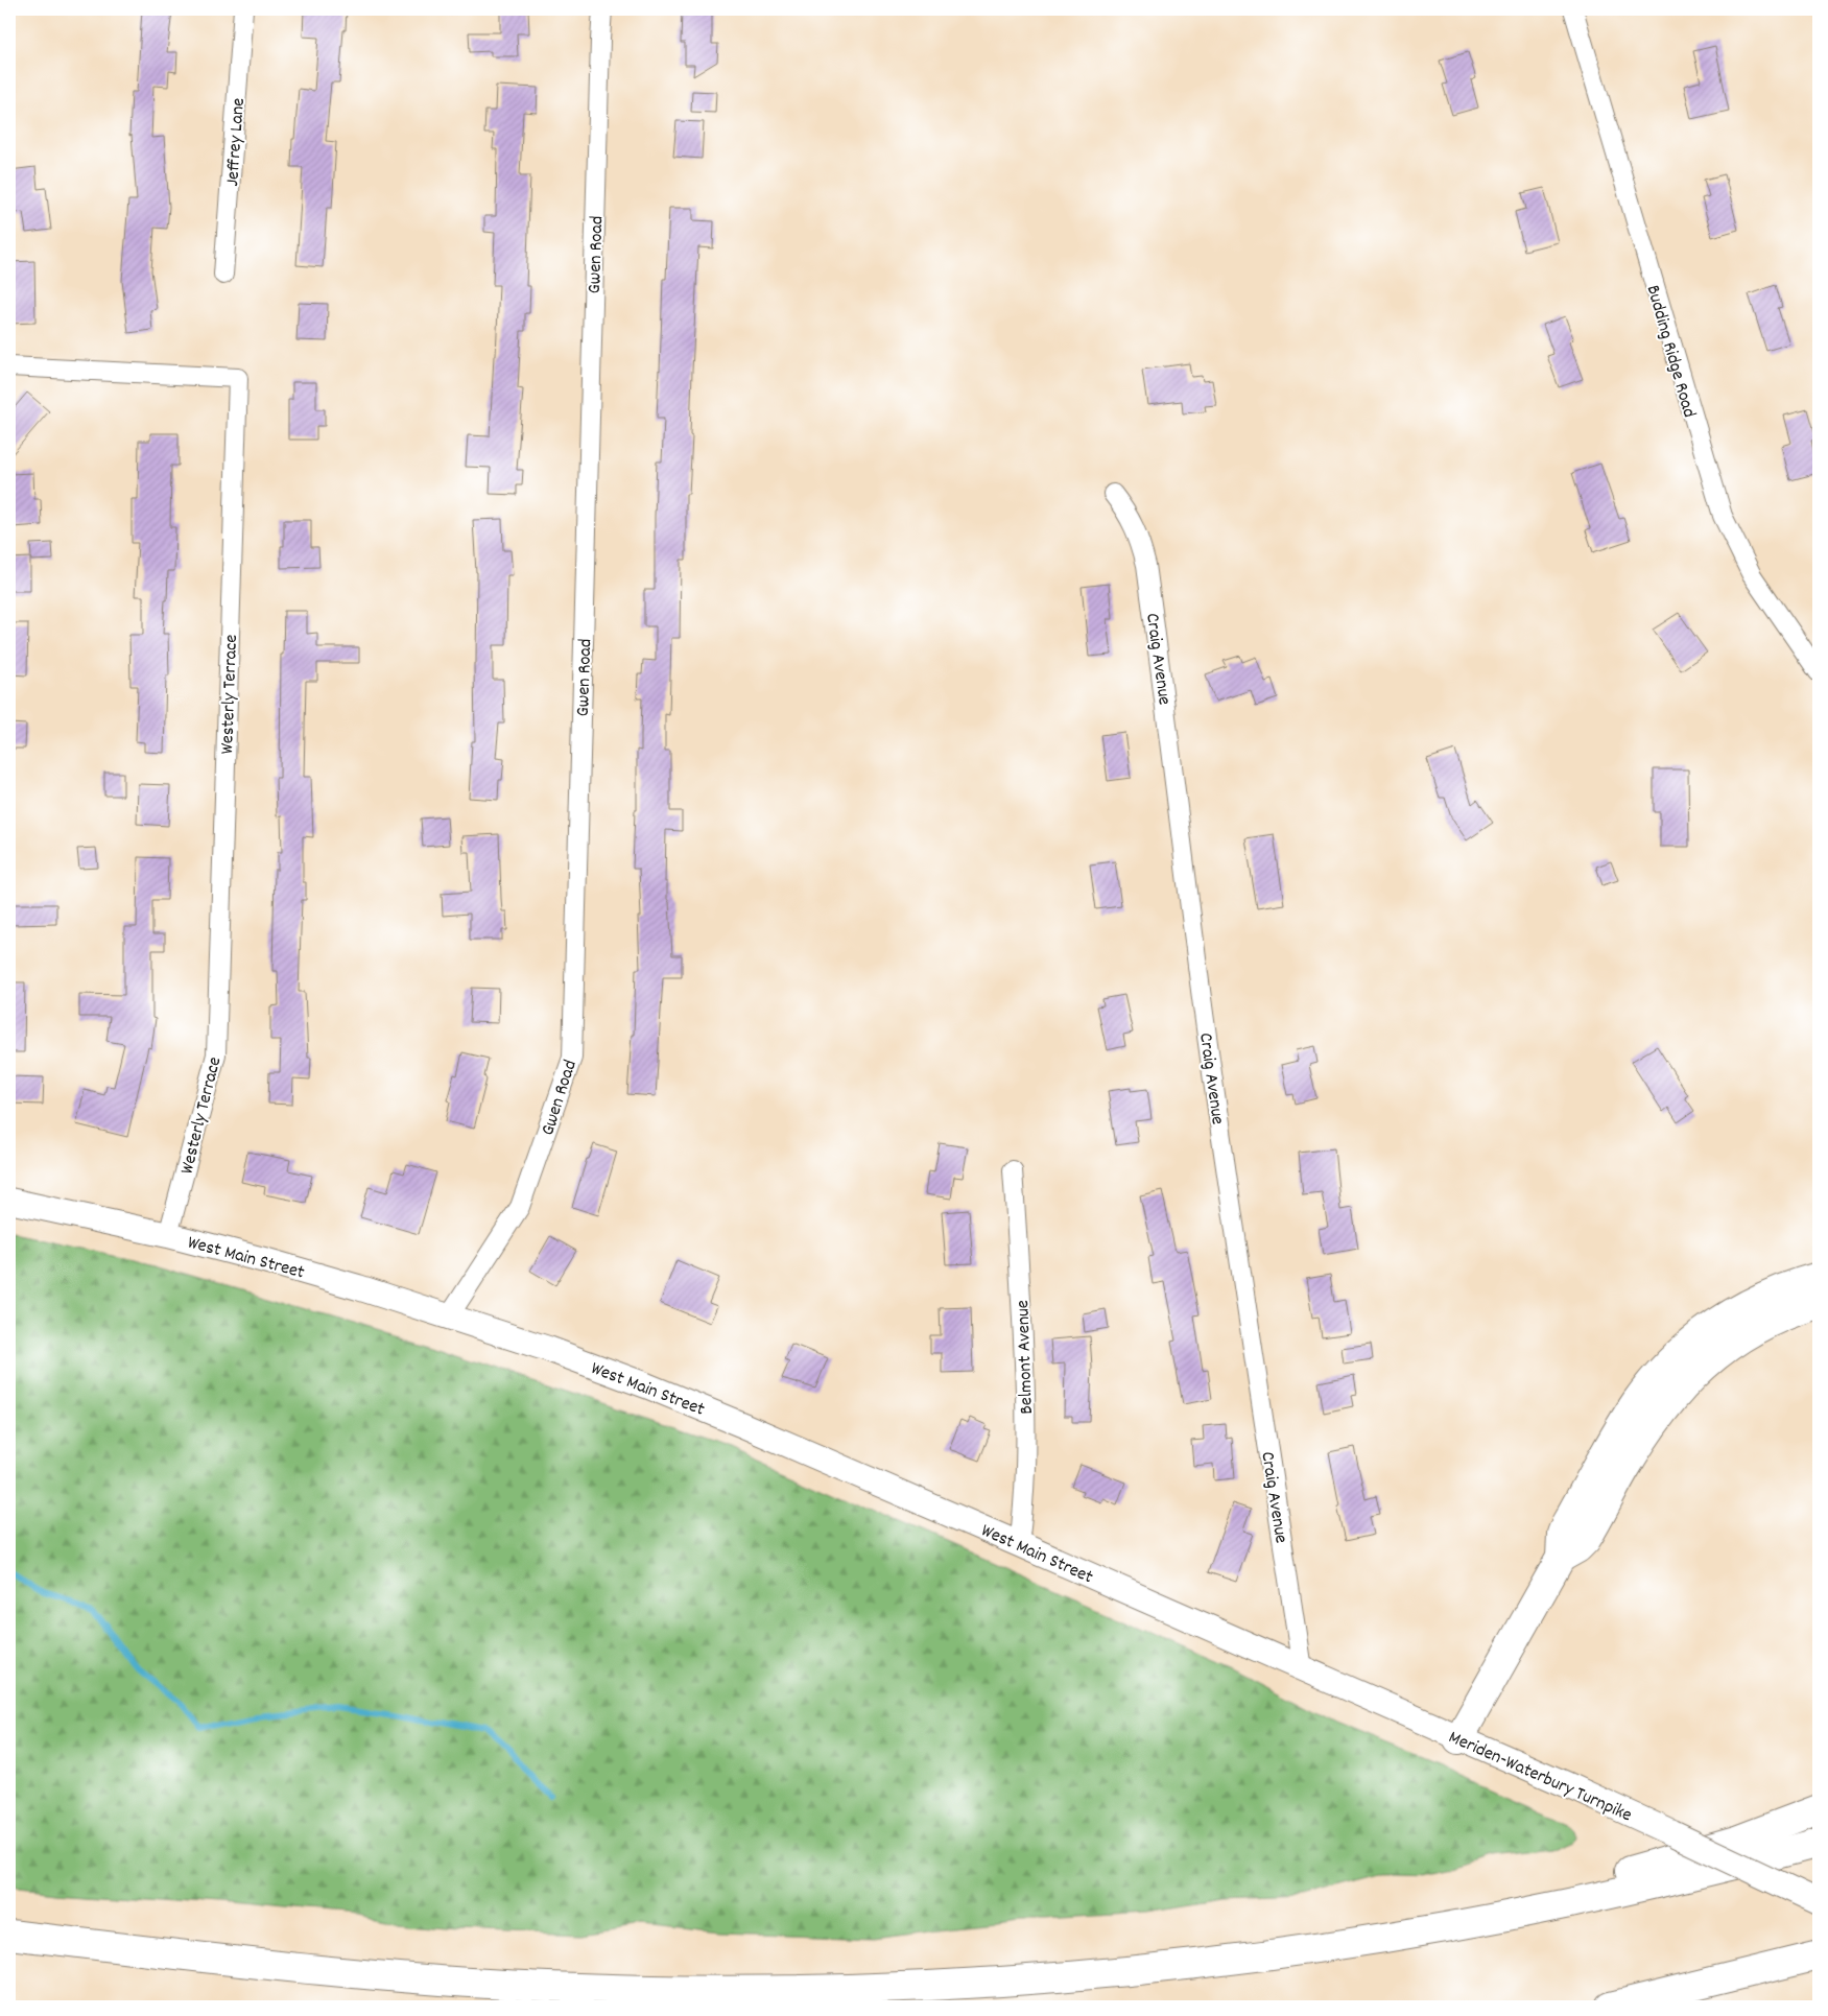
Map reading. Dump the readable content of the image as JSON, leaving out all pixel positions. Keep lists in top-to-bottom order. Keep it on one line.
{"streets":{"main road":["West Main Street","Meriden-Waterbury Turnpike"],"street":["Jeffrey Lane","Gwen Road","Budding Ridge Road","Craig Avenue","Westerly Terrace","Belmont Avenue"]},"crossings":[["Gwen Road","West Main Street"],["Craig Avenue","Meriden-Waterbury Turnpike"],["Westerly Terrace","West Main Street"],["West Main Street","Belmont Avenue"],["West Main Street","Meriden-Waterbury Turnpike"]]}
